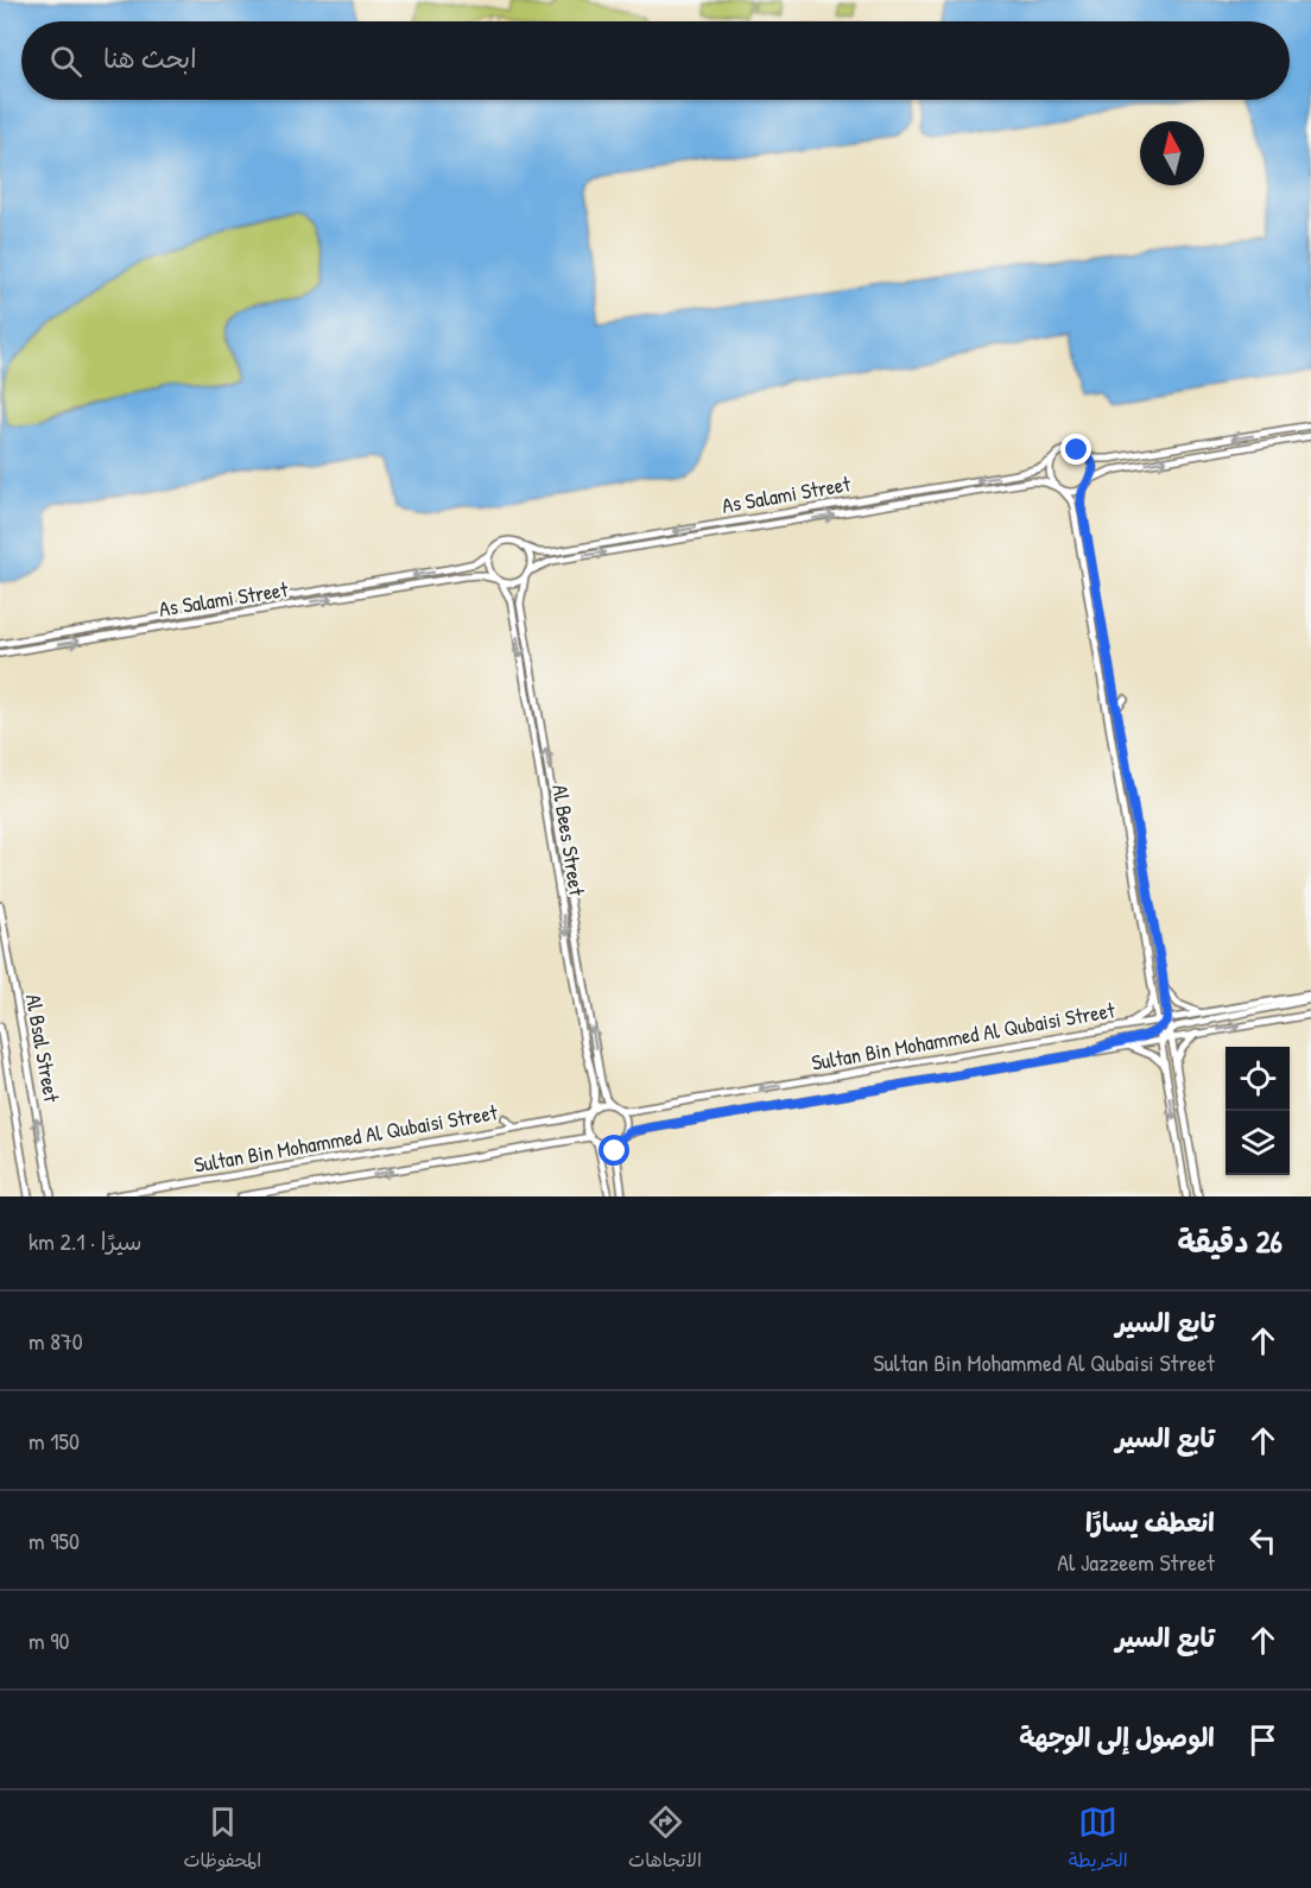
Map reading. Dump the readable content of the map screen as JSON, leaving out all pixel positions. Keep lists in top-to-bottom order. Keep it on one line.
{"streets":{"street":["As Salami Street","Al Bees Street","Sultan Bin Mohammed Al Qubaisi Street","Al Bsal Street"]},"crossings":[["As Salami Street","Al Bees Street"],["Al Bees Street","Sultan Bin Mohammed Al Qubaisi Street"]],"north":"top","page":{"search":"ابحث هنا","heading":["26 دقيقة","سيرًا · 2.1 km"],"list":[["تابع السير","Sultan Bin Mohammed Al Qubaisi Street","870 m"],["تابع السير","150 m"],["انعطف يسارًا","Al Jazzeem Street","950 m"],["تابع السير","90 m"],"الوصول إلى الوجهة"],"nav":["الخريطة","الاتجاهات","المحفوظات"]}}
